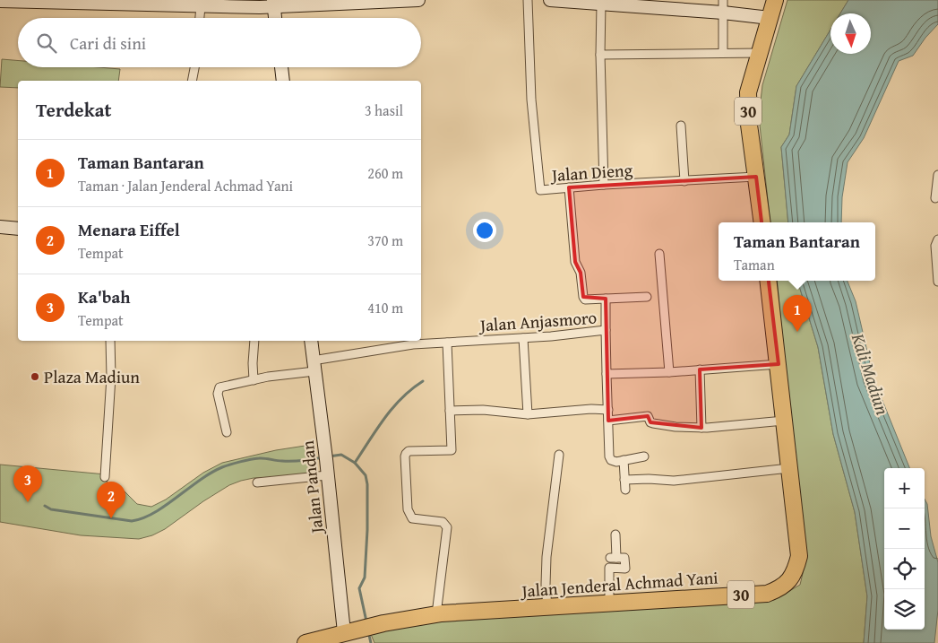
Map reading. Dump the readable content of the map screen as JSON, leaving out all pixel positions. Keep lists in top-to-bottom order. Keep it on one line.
{"streets":{"highway":["30","Jalan Jenderal Achmad Yani"],"street":["Jalan Dieng","Jalan Anjasmoro","Jalan Pandan"]},"crossings":[["30","Jalan Dieng"],["Jalan Anjasmoro","Jalan Pandan"],["Jalan Pandan","Jalan Jenderal Achmad Yani"]],"water":["Kali Madiun"],"places":["Plaza Madiun"],"north":"bottom","page":{"search":"Cari di sini","heading":["Terdekat","3 hasil"],"list":[{"mark":"1","name":"Taman Bantaran","note":"Taman · Jalan Jenderal Achmad Yani","value":"260 m"},{"mark":"2","name":"Menara Eiffel","note":"Tempat","value":"370 m"},{"mark":"3","name":"Ka'bah","note":"Tempat","value":"410 m"}],"popup":["Taman Bantaran","Taman"],"pins":["1","3","2"],"map_buttons":["+","−"]}}
